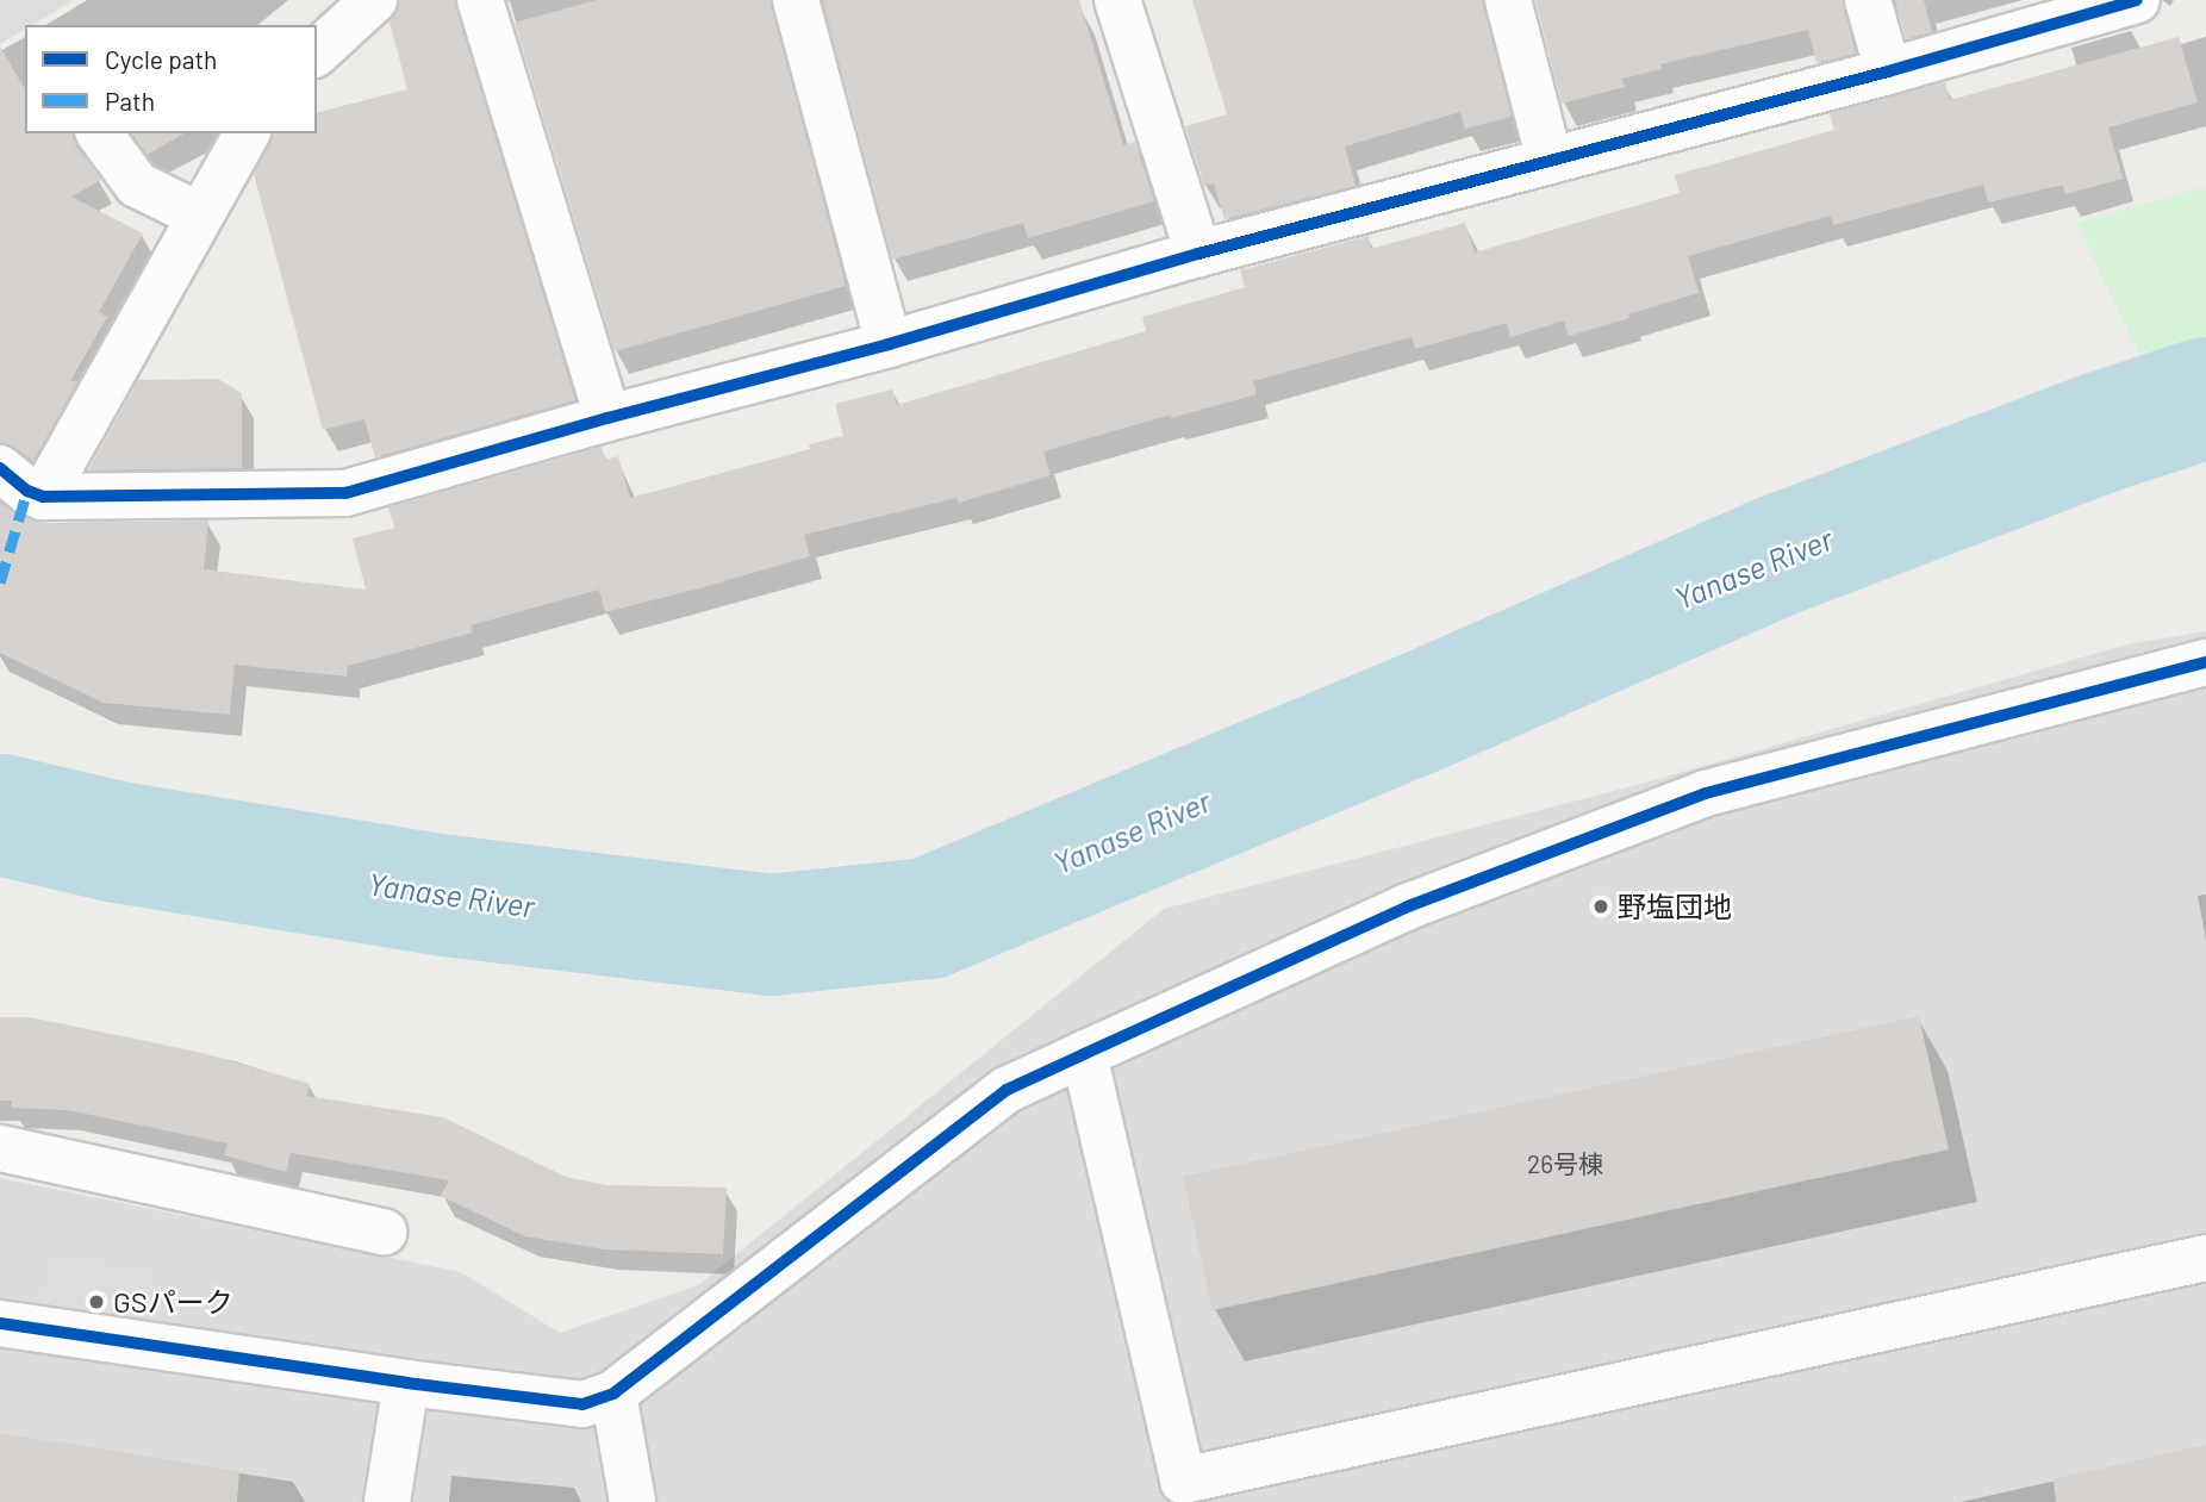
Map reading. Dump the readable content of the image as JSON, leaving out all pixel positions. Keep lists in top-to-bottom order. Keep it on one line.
{"water":["Yanase River"],"places":["野塩団地","GSパーク"],"house_numbers":["26号棟"],"legend":["Cycle path","Path"]}
